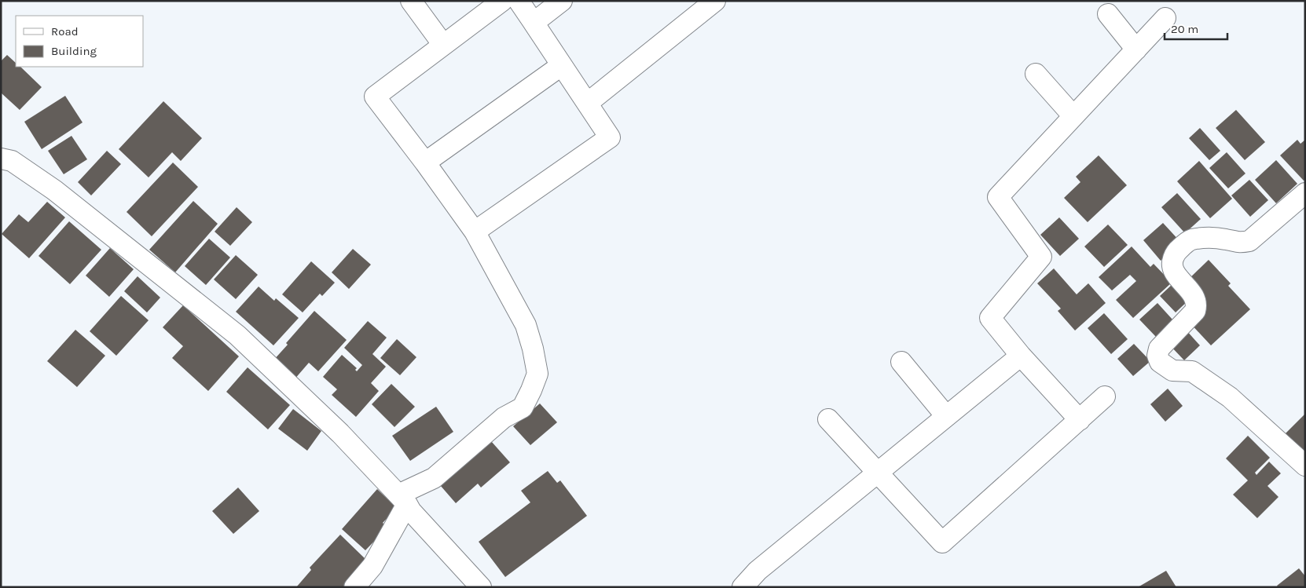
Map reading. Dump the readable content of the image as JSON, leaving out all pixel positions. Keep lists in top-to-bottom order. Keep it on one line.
{"legend":["Road","Building"],"scale_bar":"20 m"}
